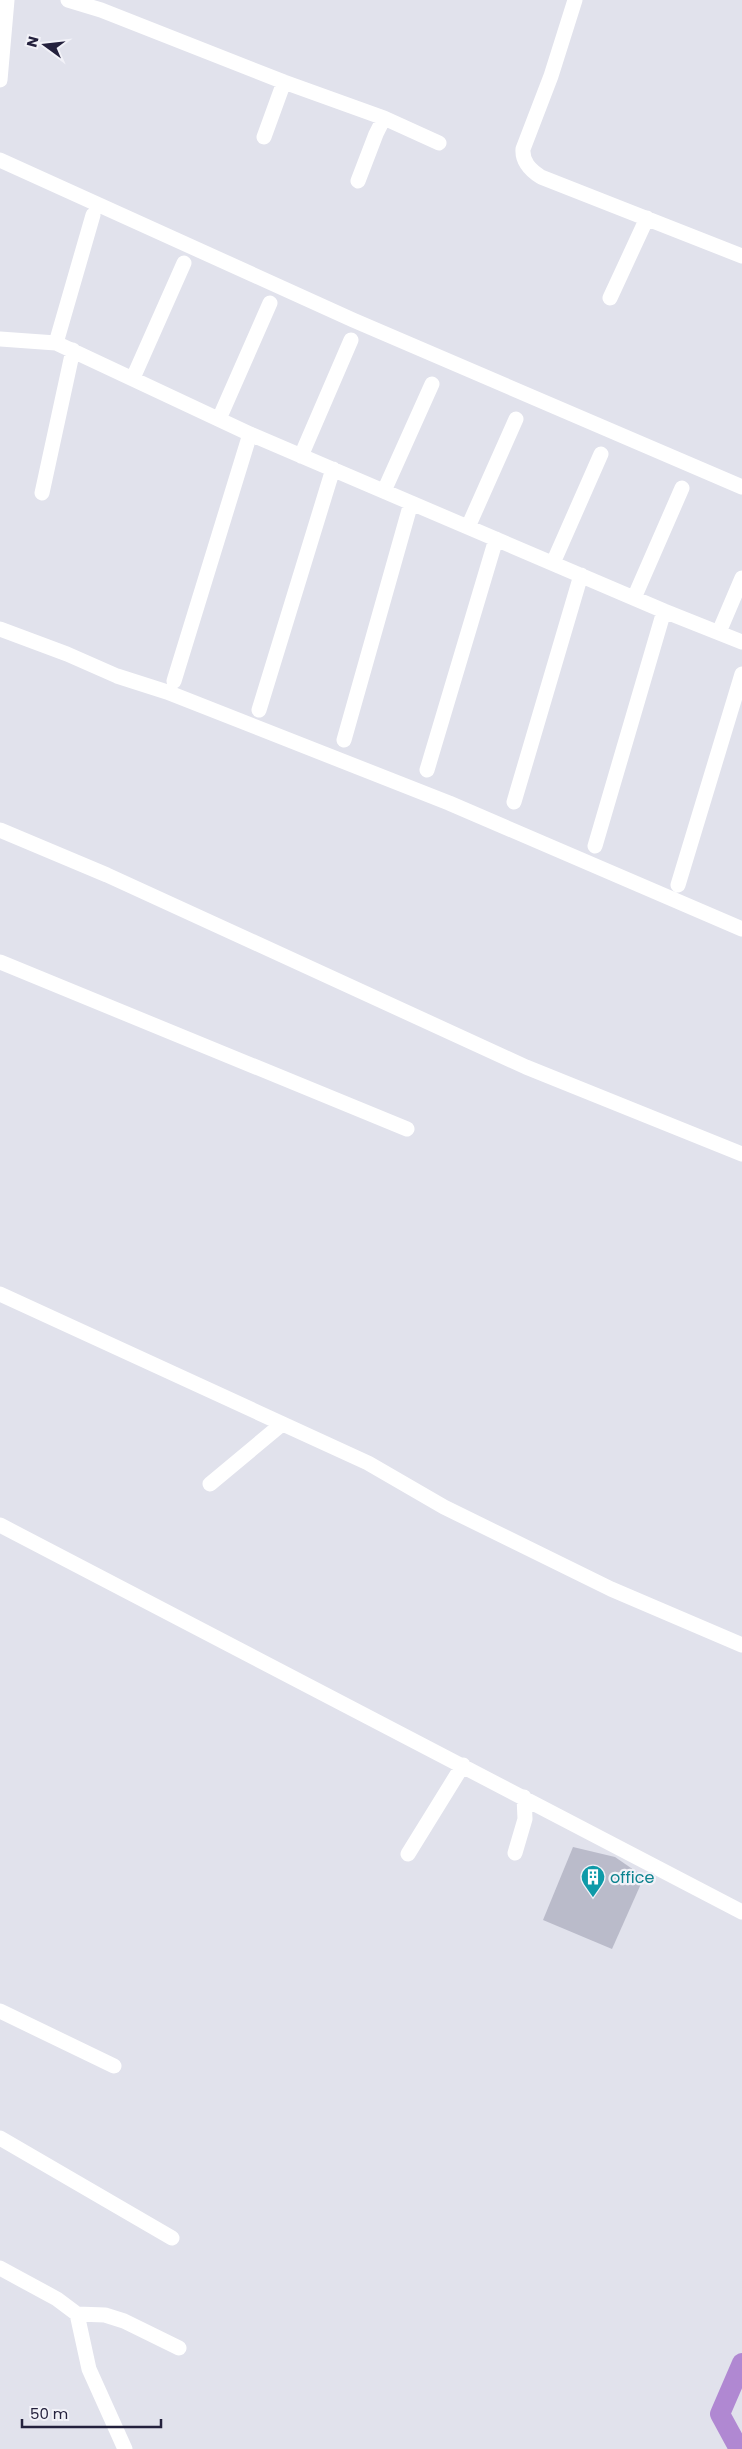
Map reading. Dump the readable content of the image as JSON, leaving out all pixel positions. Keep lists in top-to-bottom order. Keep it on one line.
{"places":{"building":["office"]},"scale_bar":"50 m","north":"left"}
